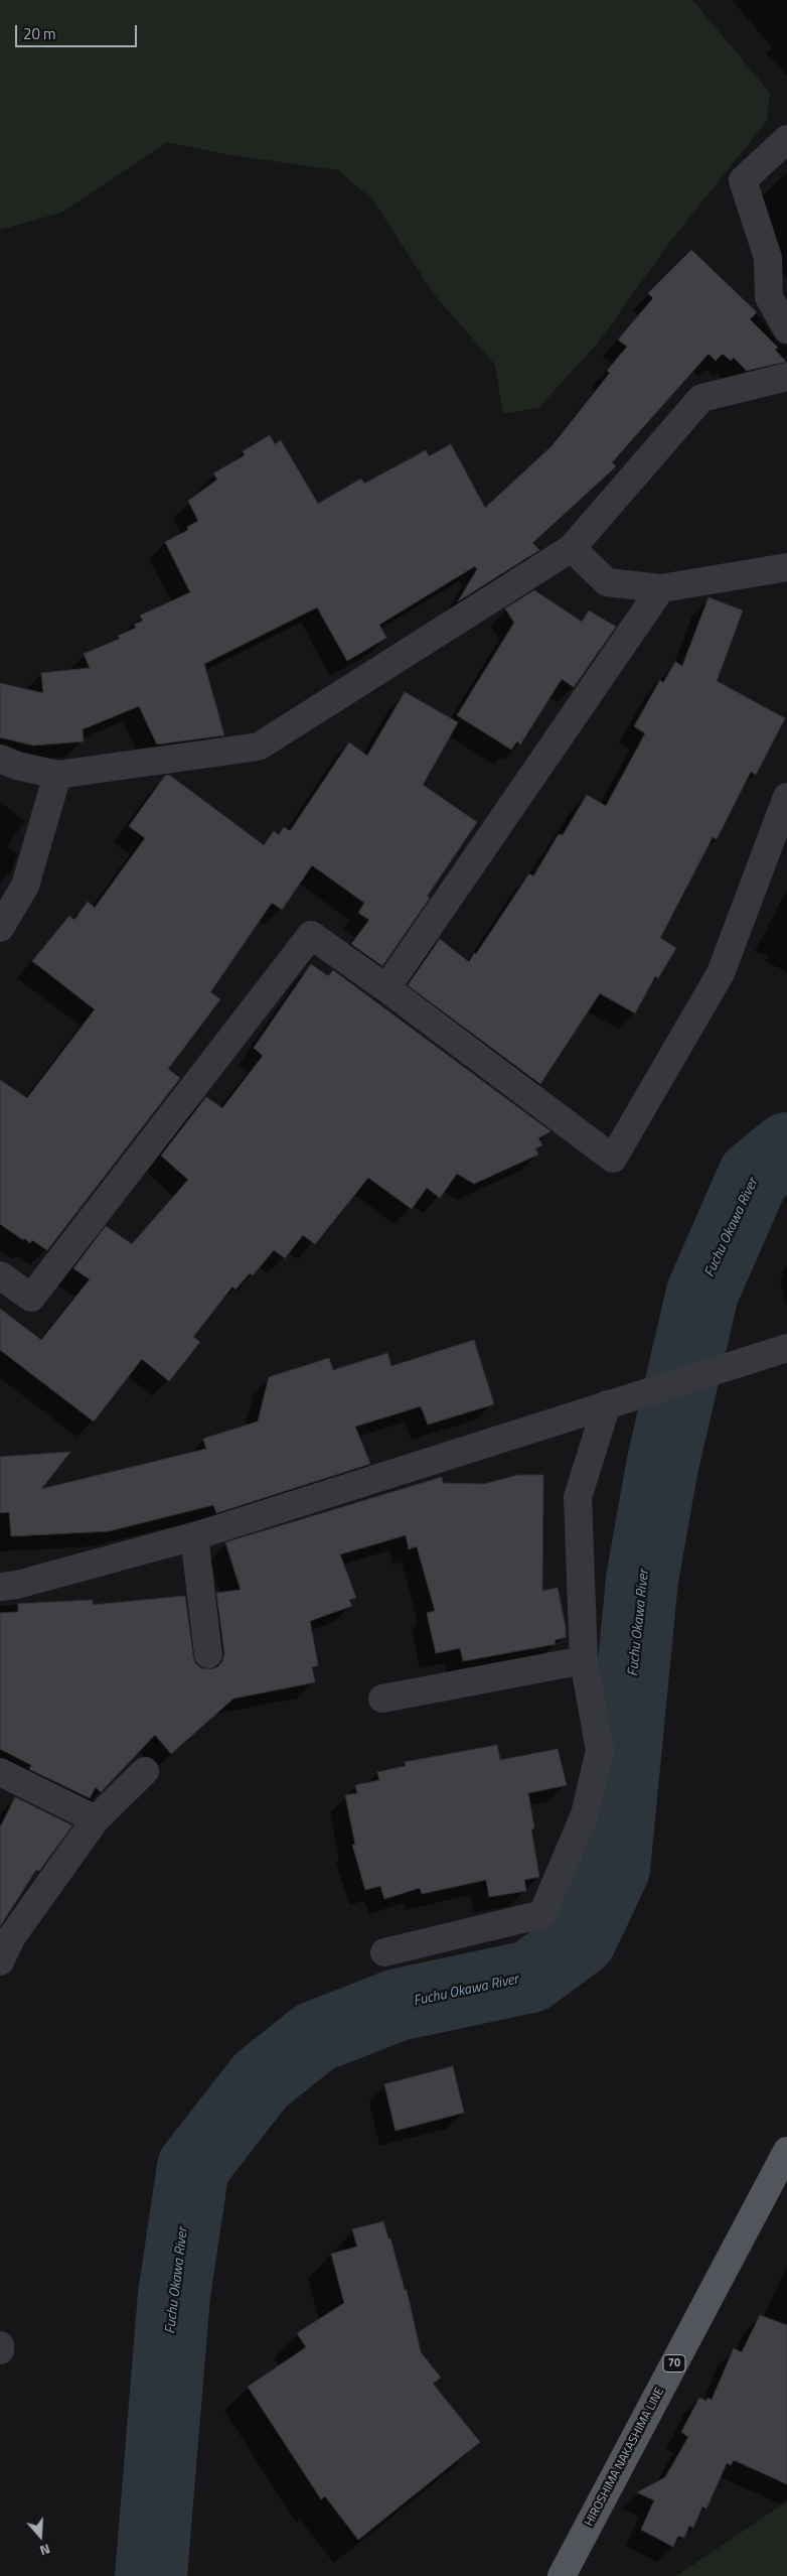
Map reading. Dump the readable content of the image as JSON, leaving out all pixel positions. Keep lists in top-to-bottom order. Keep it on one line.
{"streets":{"main road":["70","HIROSHIMA NAKASHIMA LINE"]},"water":["Fuchu Okawa River"],"scale_bar":"20 m","north":"bottom"}
